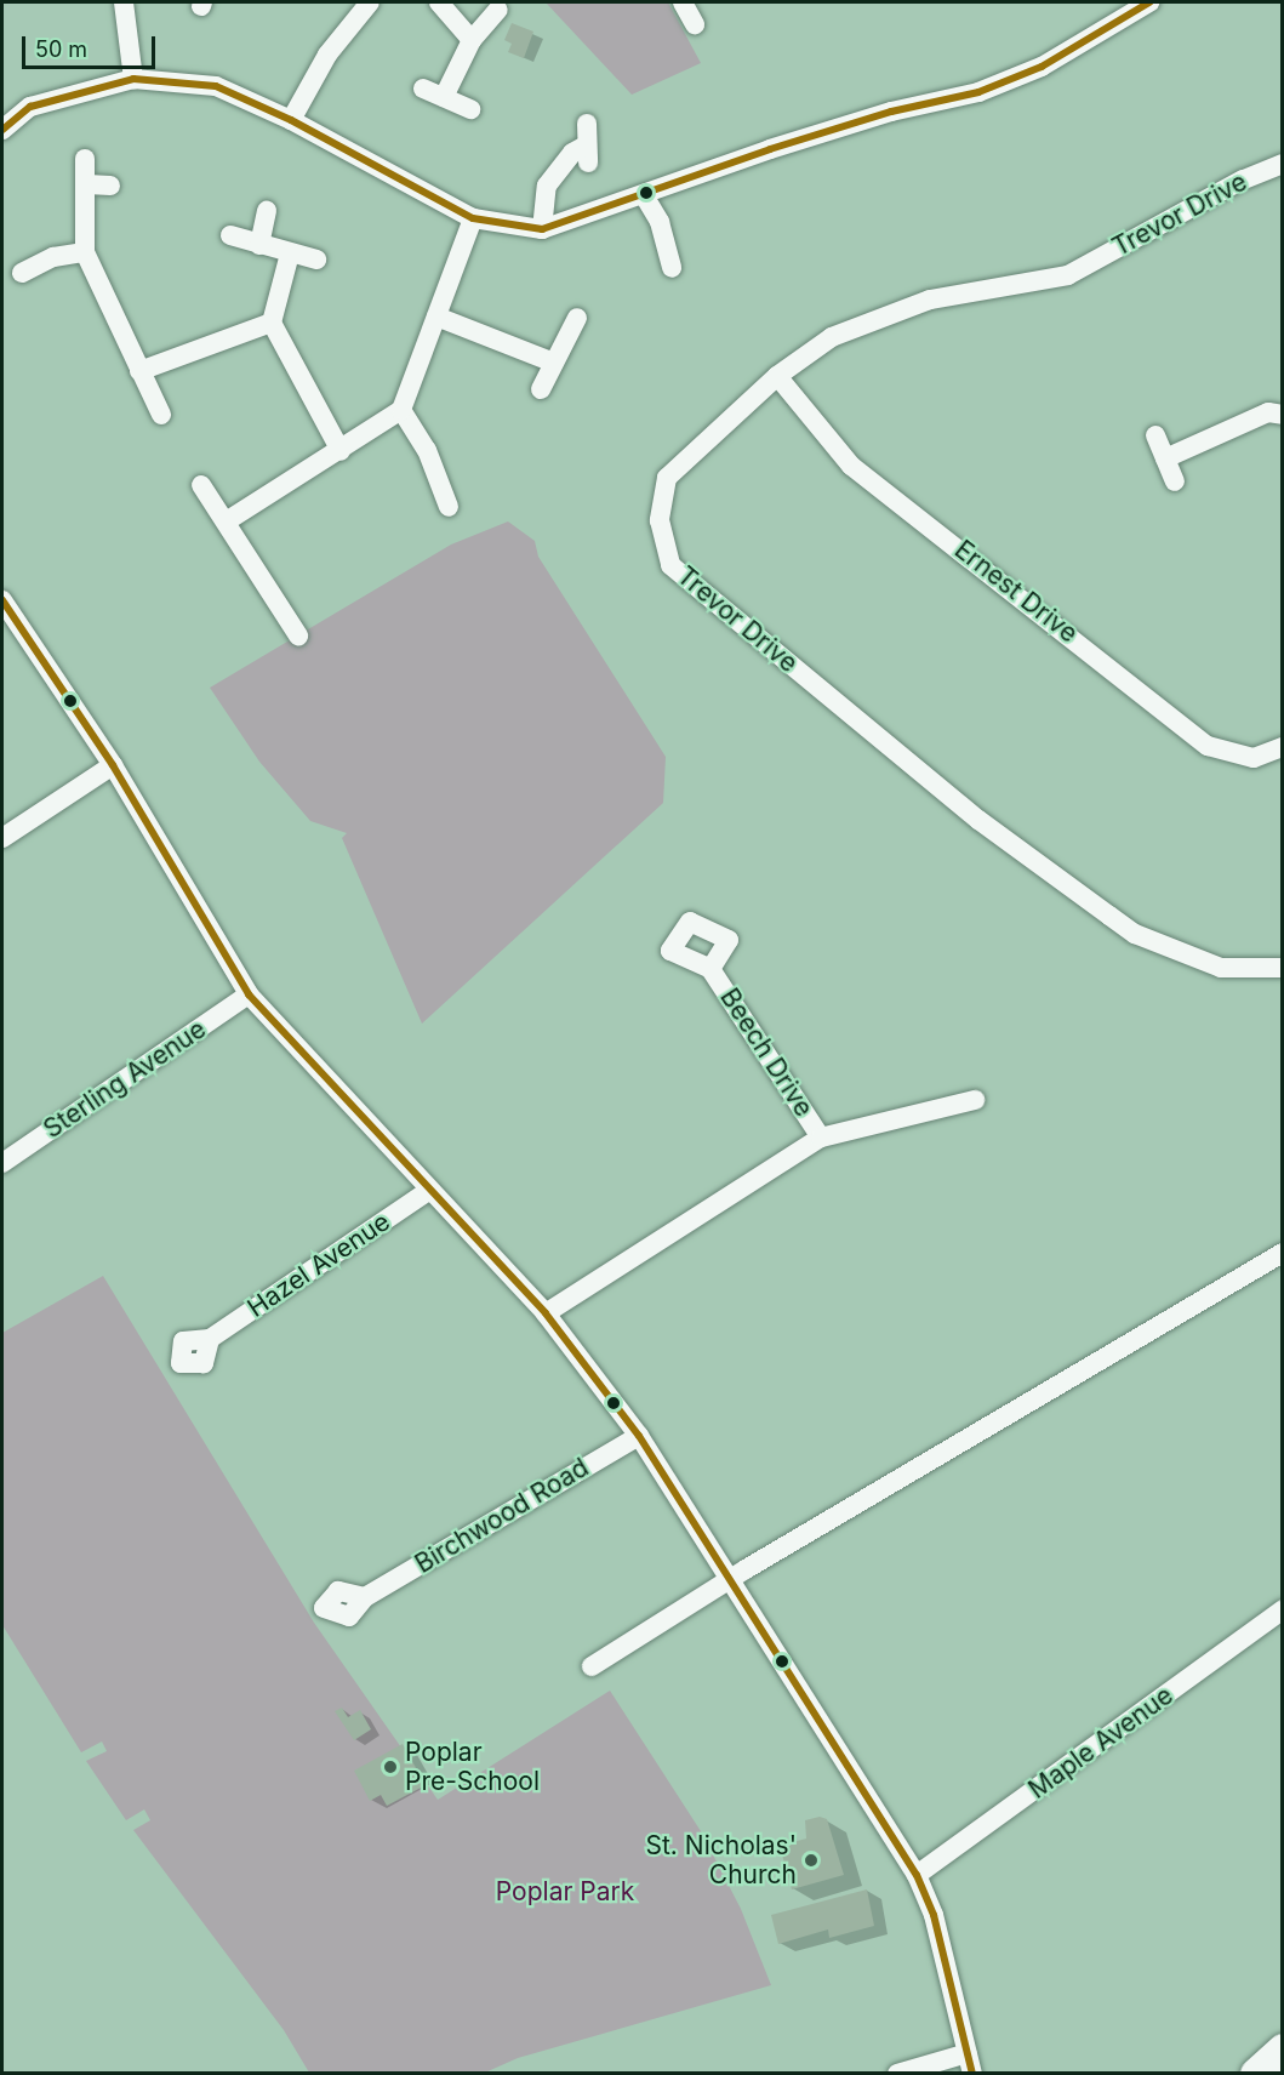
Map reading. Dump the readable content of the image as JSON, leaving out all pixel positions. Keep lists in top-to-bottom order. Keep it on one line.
{"streets":{"street":["Trevor Drive","Ernest Drive","Beech Drive","Sterling Avenue","Hazel Avenue","Birchwood Road","Maple Avenue"]},"crossings":[["Trevor Drive","Ernest Drive"]],"parks":["Poplar Park"],"places":["Poplar Pre-School","St. Nicholas' Church"],"scale_bar":"50 m"}
